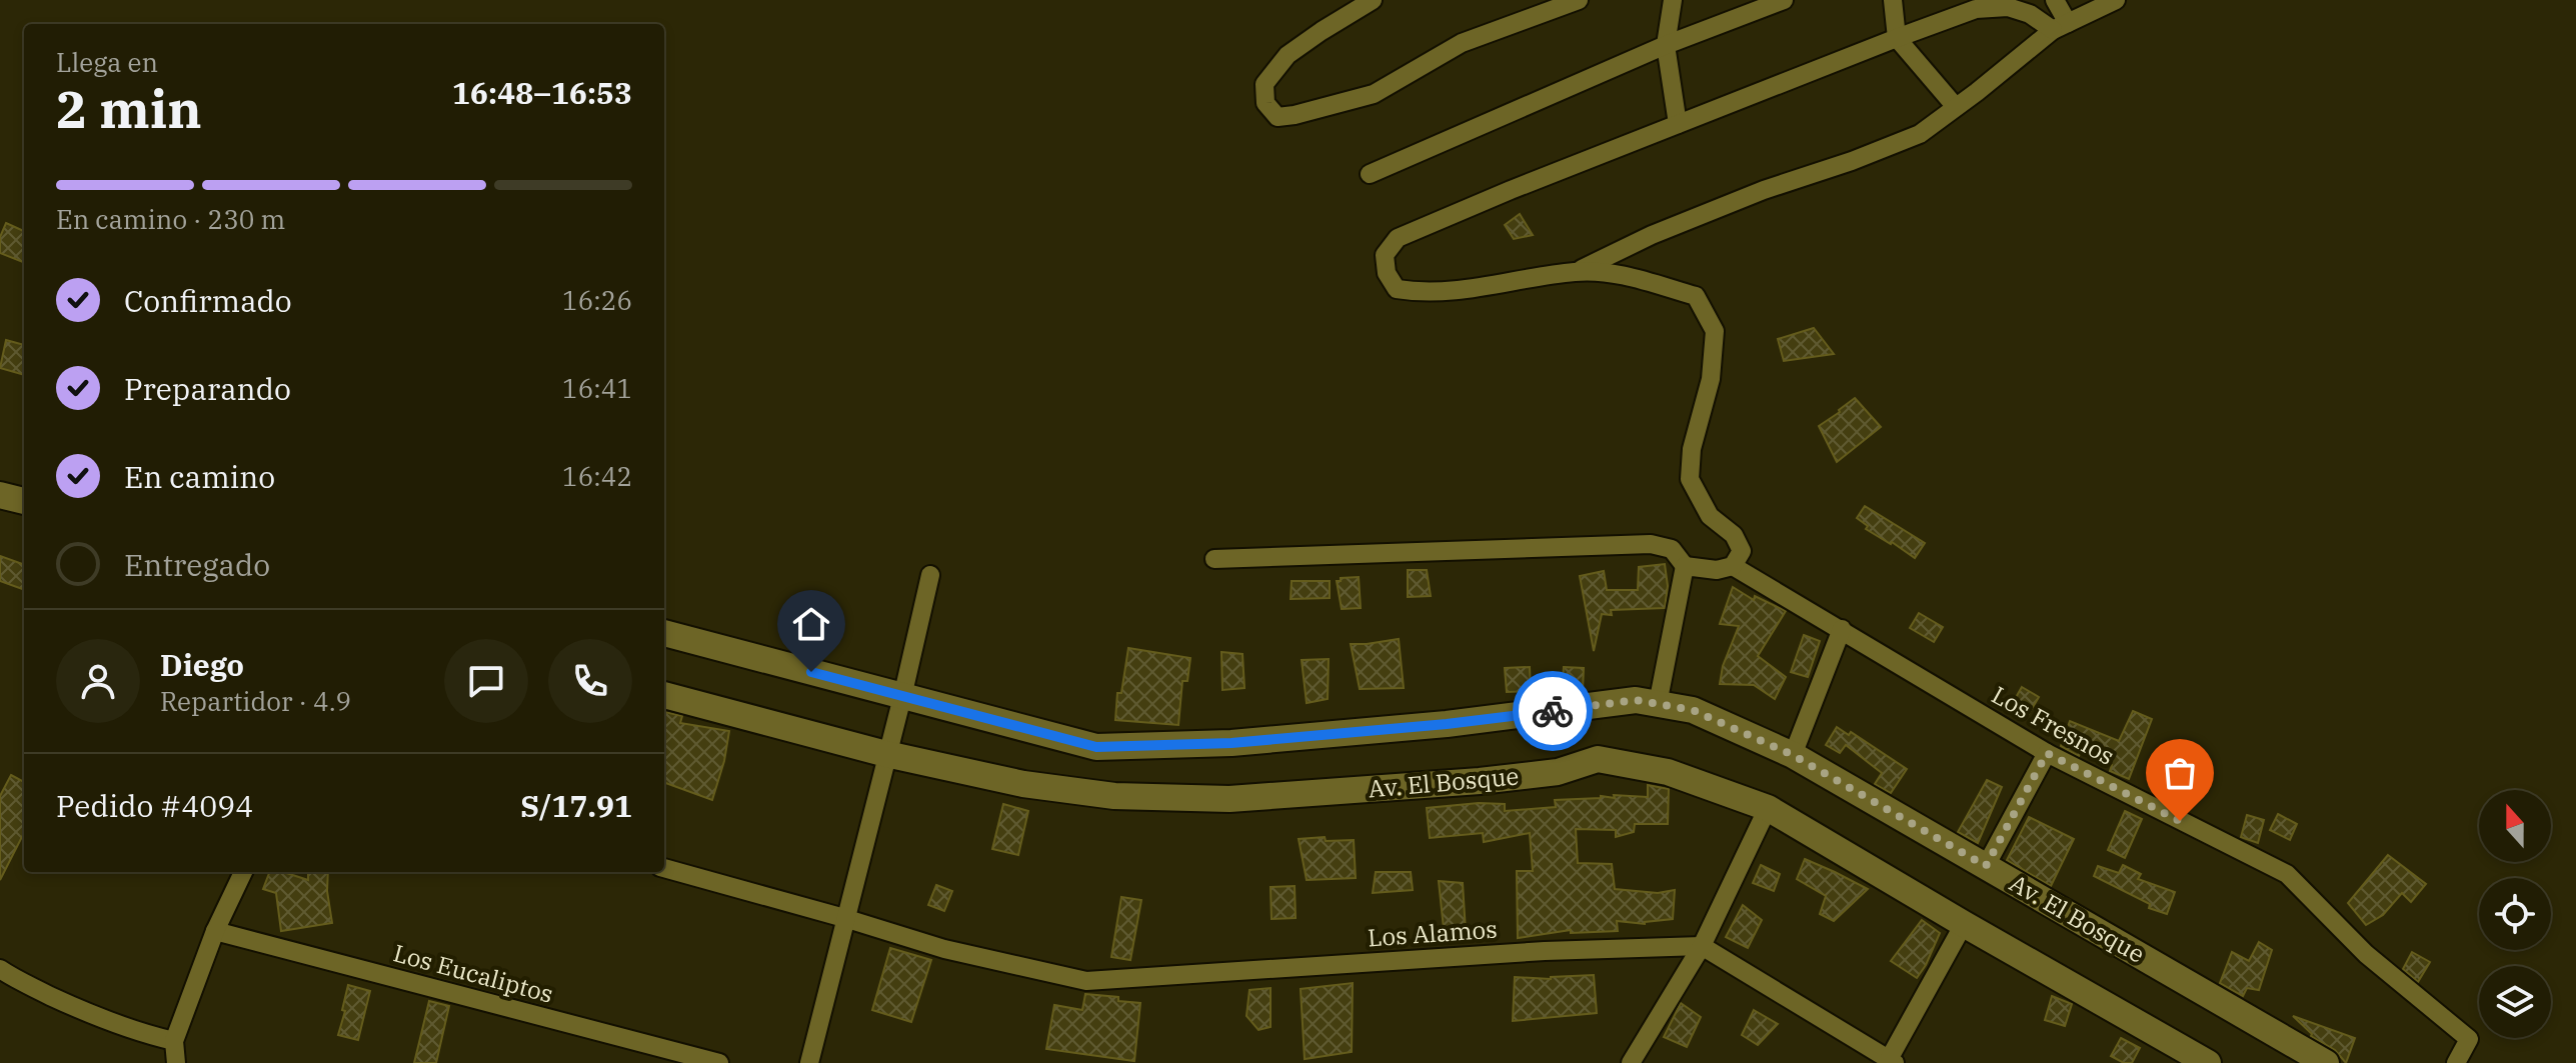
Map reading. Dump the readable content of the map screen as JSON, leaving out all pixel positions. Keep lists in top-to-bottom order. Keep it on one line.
{"streets":{"street":["Los Fresnos","Av. El Bosque","Los Alamos","Los Eucaliptos"]},"north":"top","page":{"heading":["2 min","Llega en","16:48–16:53"],"panel":["Diego","Repartidor · 4.9","Pedido #4094","S/17.91"],"bar":"En camino · 230 m","list":[["Confirmado","16:26"],["Preparando","16:41"],["En camino","16:42"],"Entregado"]}}
